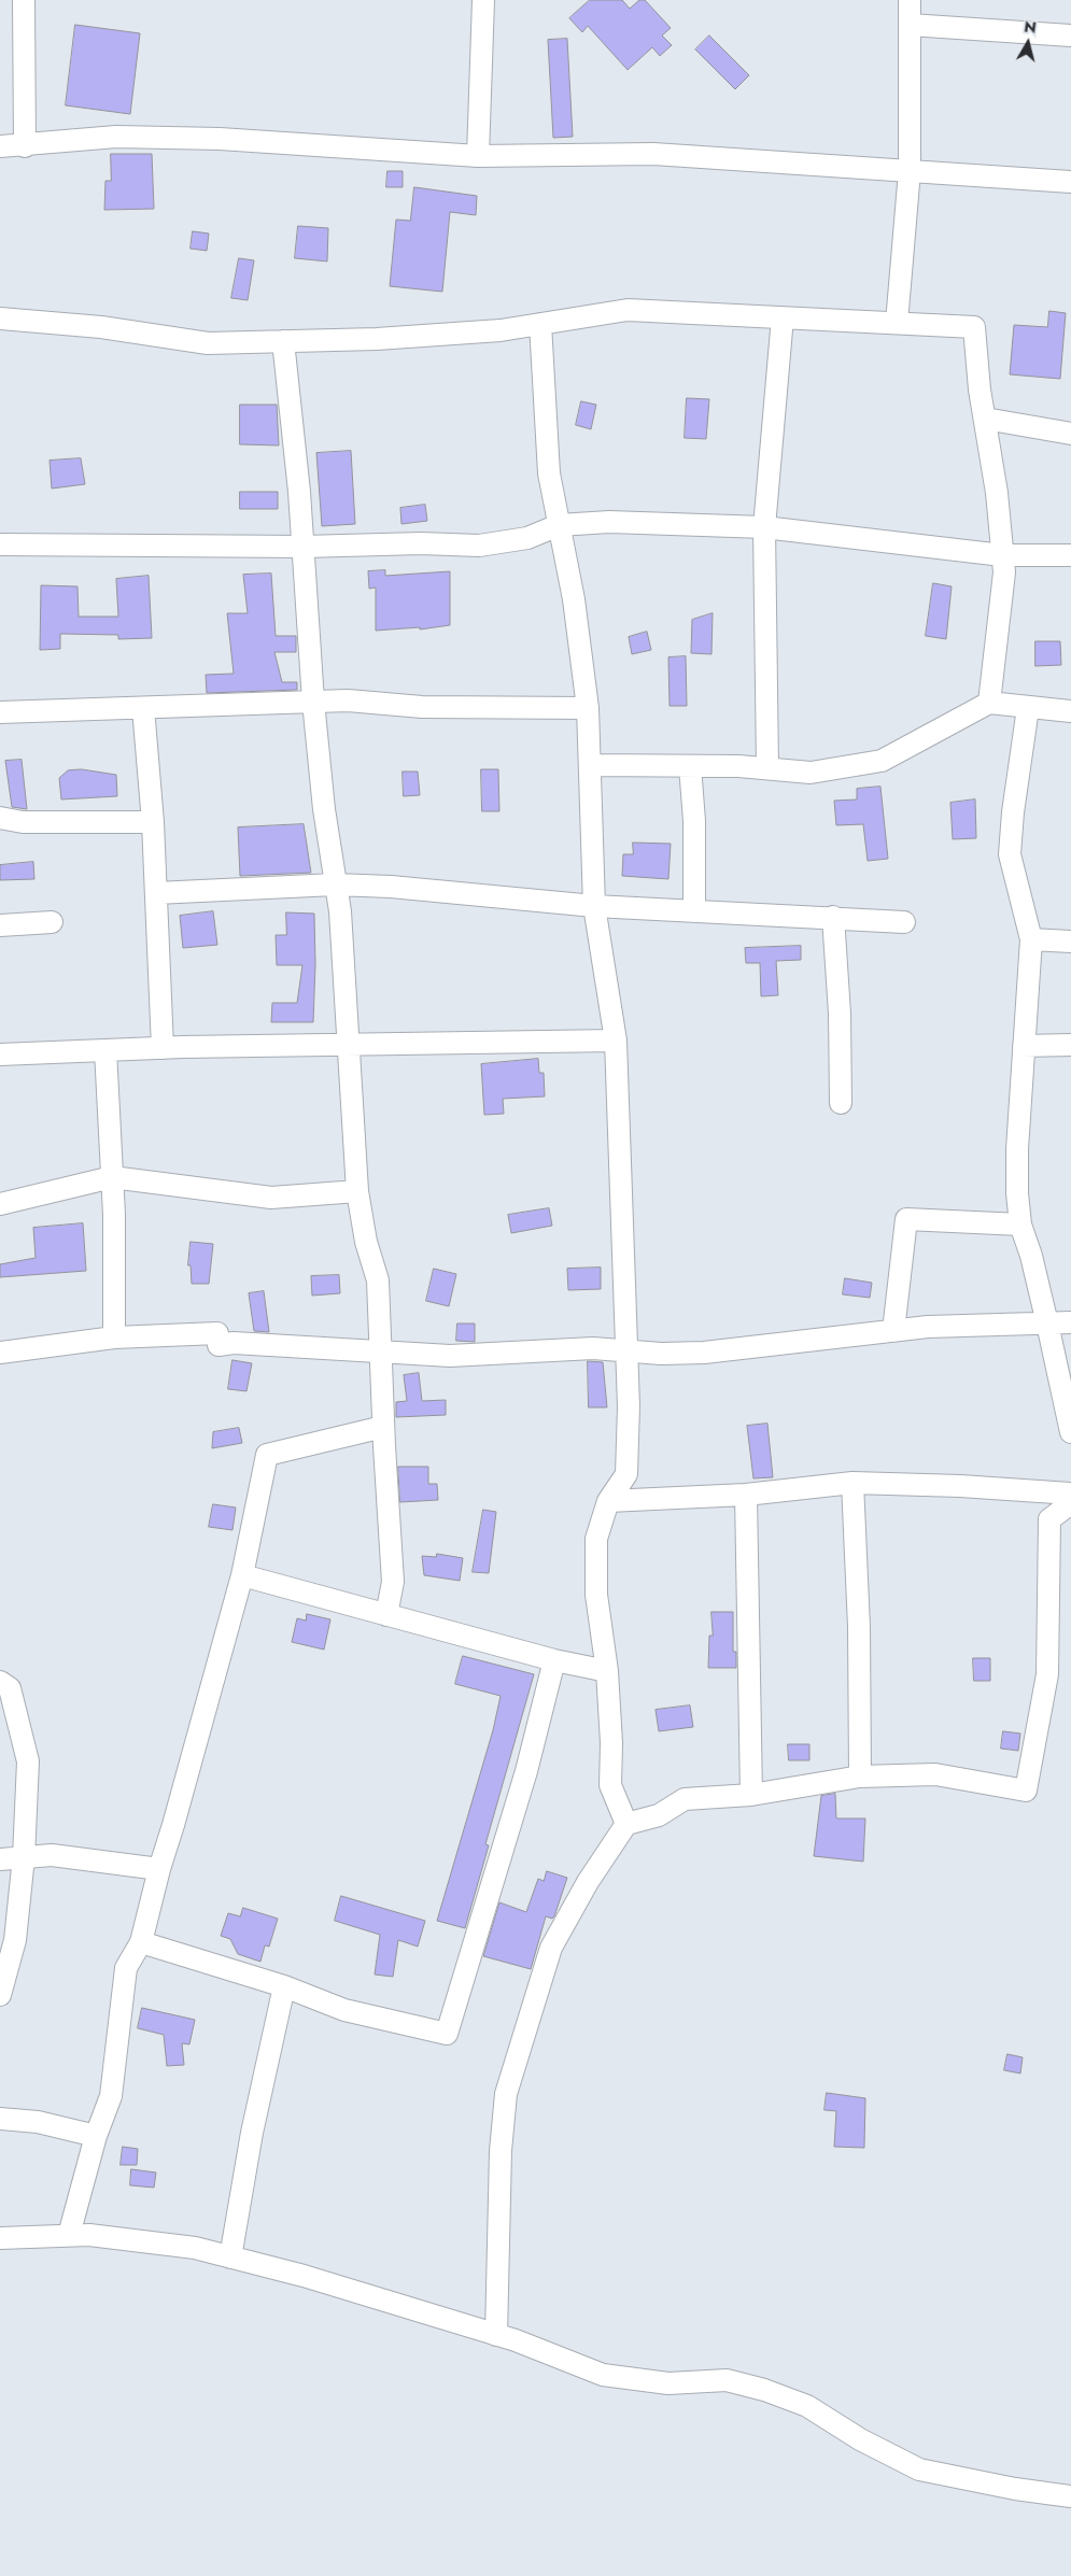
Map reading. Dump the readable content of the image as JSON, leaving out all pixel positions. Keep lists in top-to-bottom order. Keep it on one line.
{"north":"top"}
